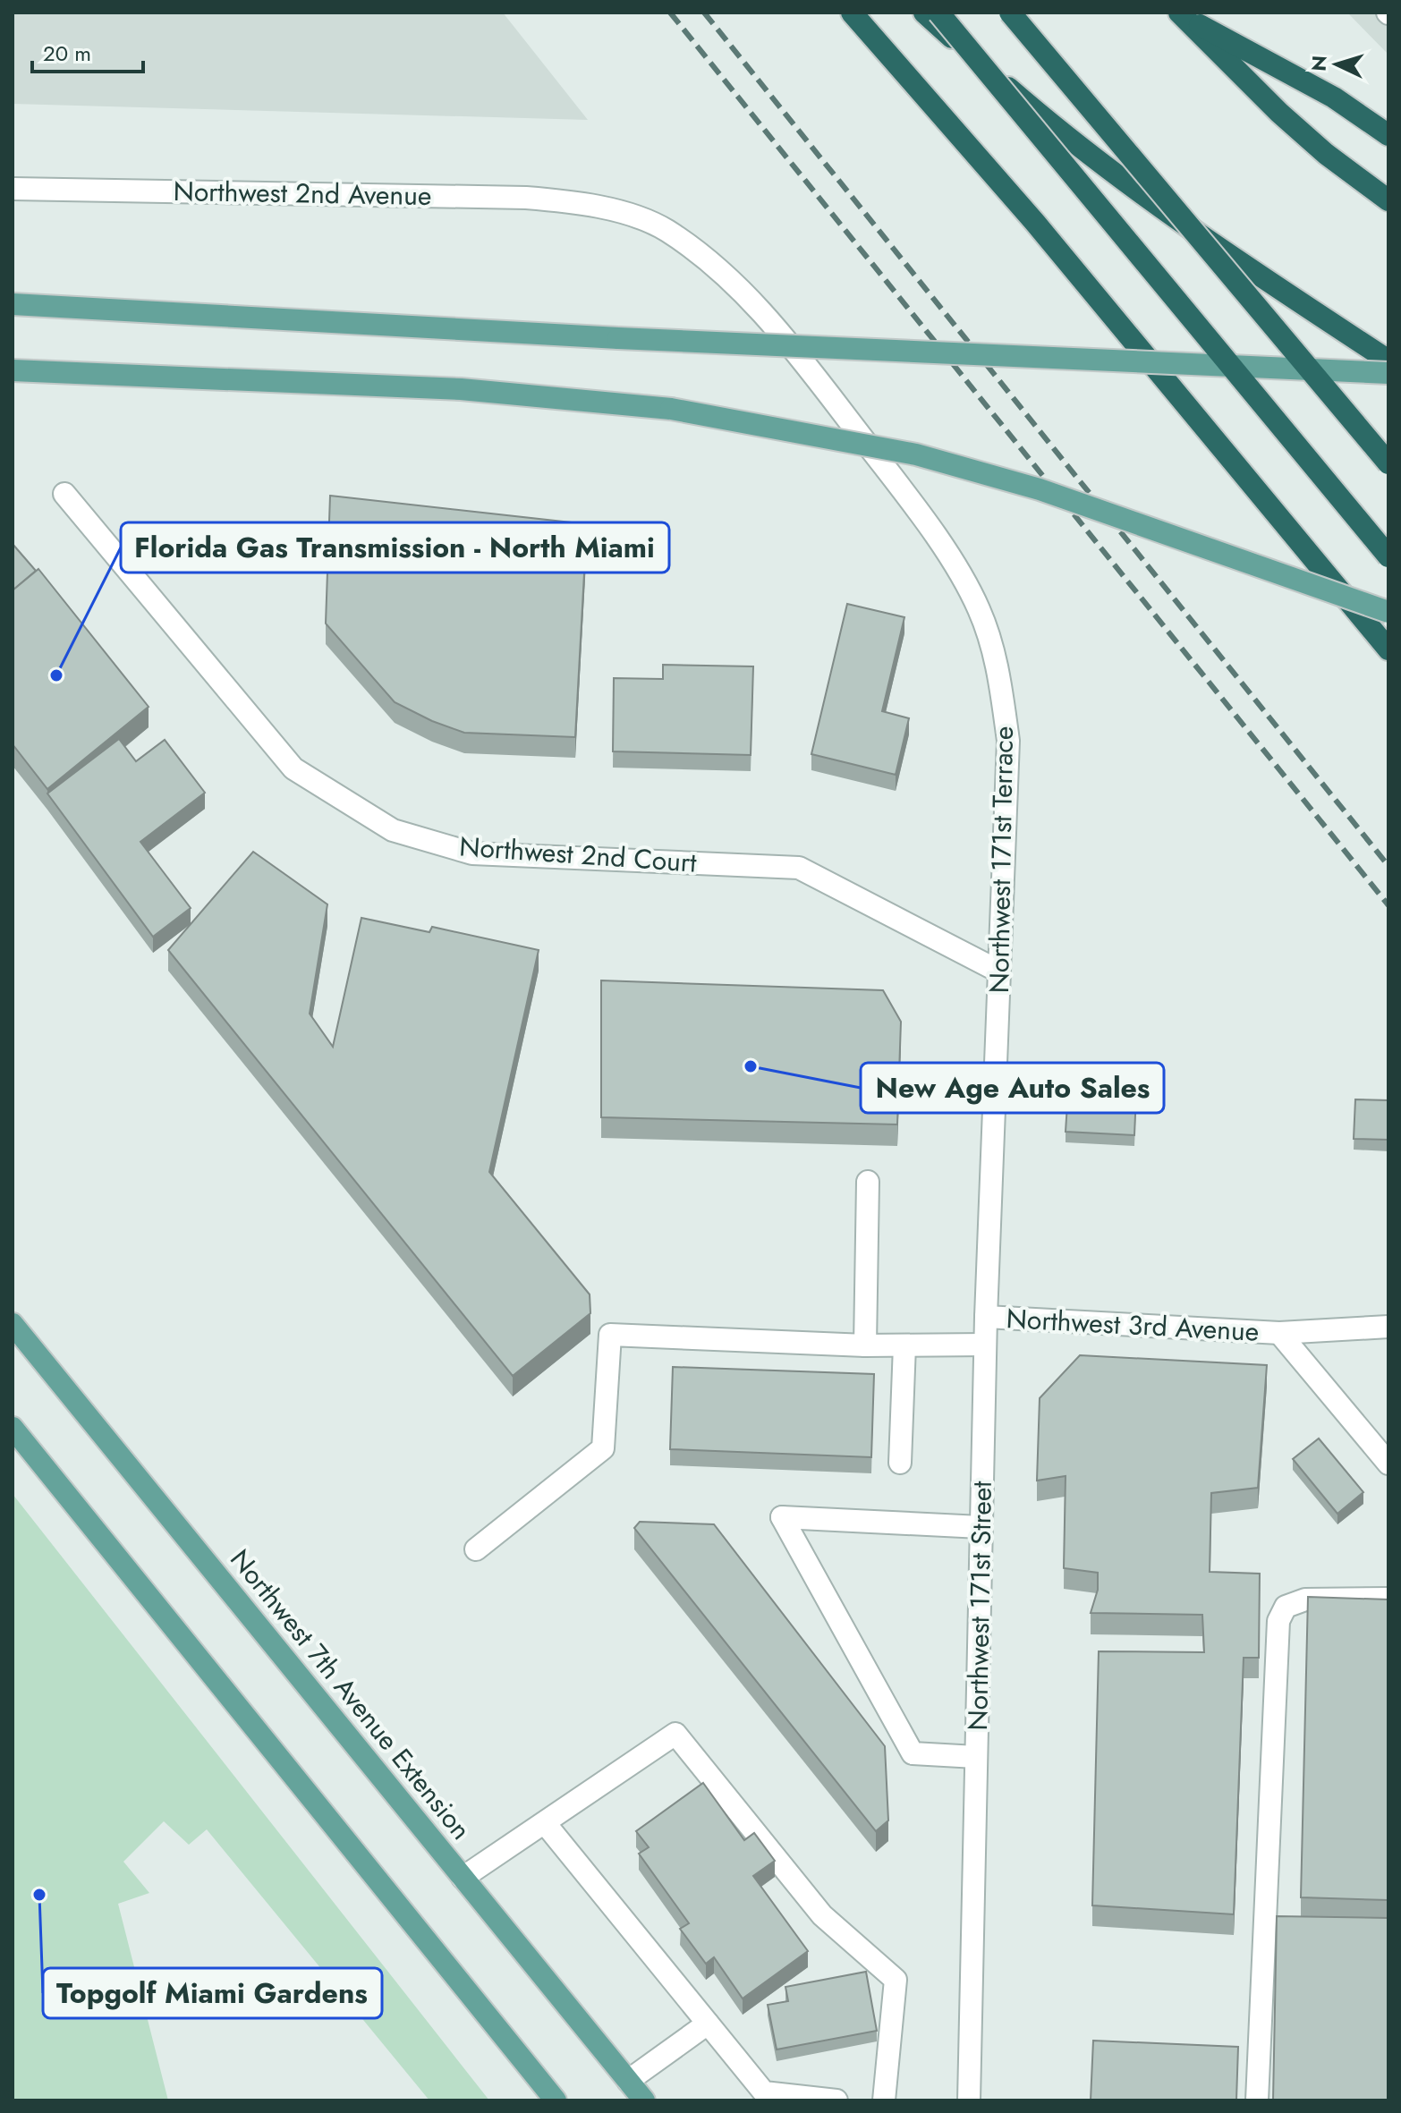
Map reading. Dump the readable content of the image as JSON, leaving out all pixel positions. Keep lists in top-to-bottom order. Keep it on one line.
{"streets":{"main road":["Northwest 7th Avenue Extension"],"street":["Northwest 2nd Avenue","Northwest 2nd Court","Northwest 171st Terrace","Northwest 3rd Avenue","Northwest 171st Street"]},"crossings":[["Northwest 2nd Avenue","Northwest 171st Terrace"],["Northwest 2nd Court","Northwest 171st Terrace"],["Northwest 171st Terrace","Northwest 171st Street"],["Northwest 3rd Avenue","Northwest 171st Street"]],"places":["Florida Gas Transmission - North Miami","New Age Auto Sales","Topgolf Miami Gardens"],"scale_bar":"20 m","north":"left"}
